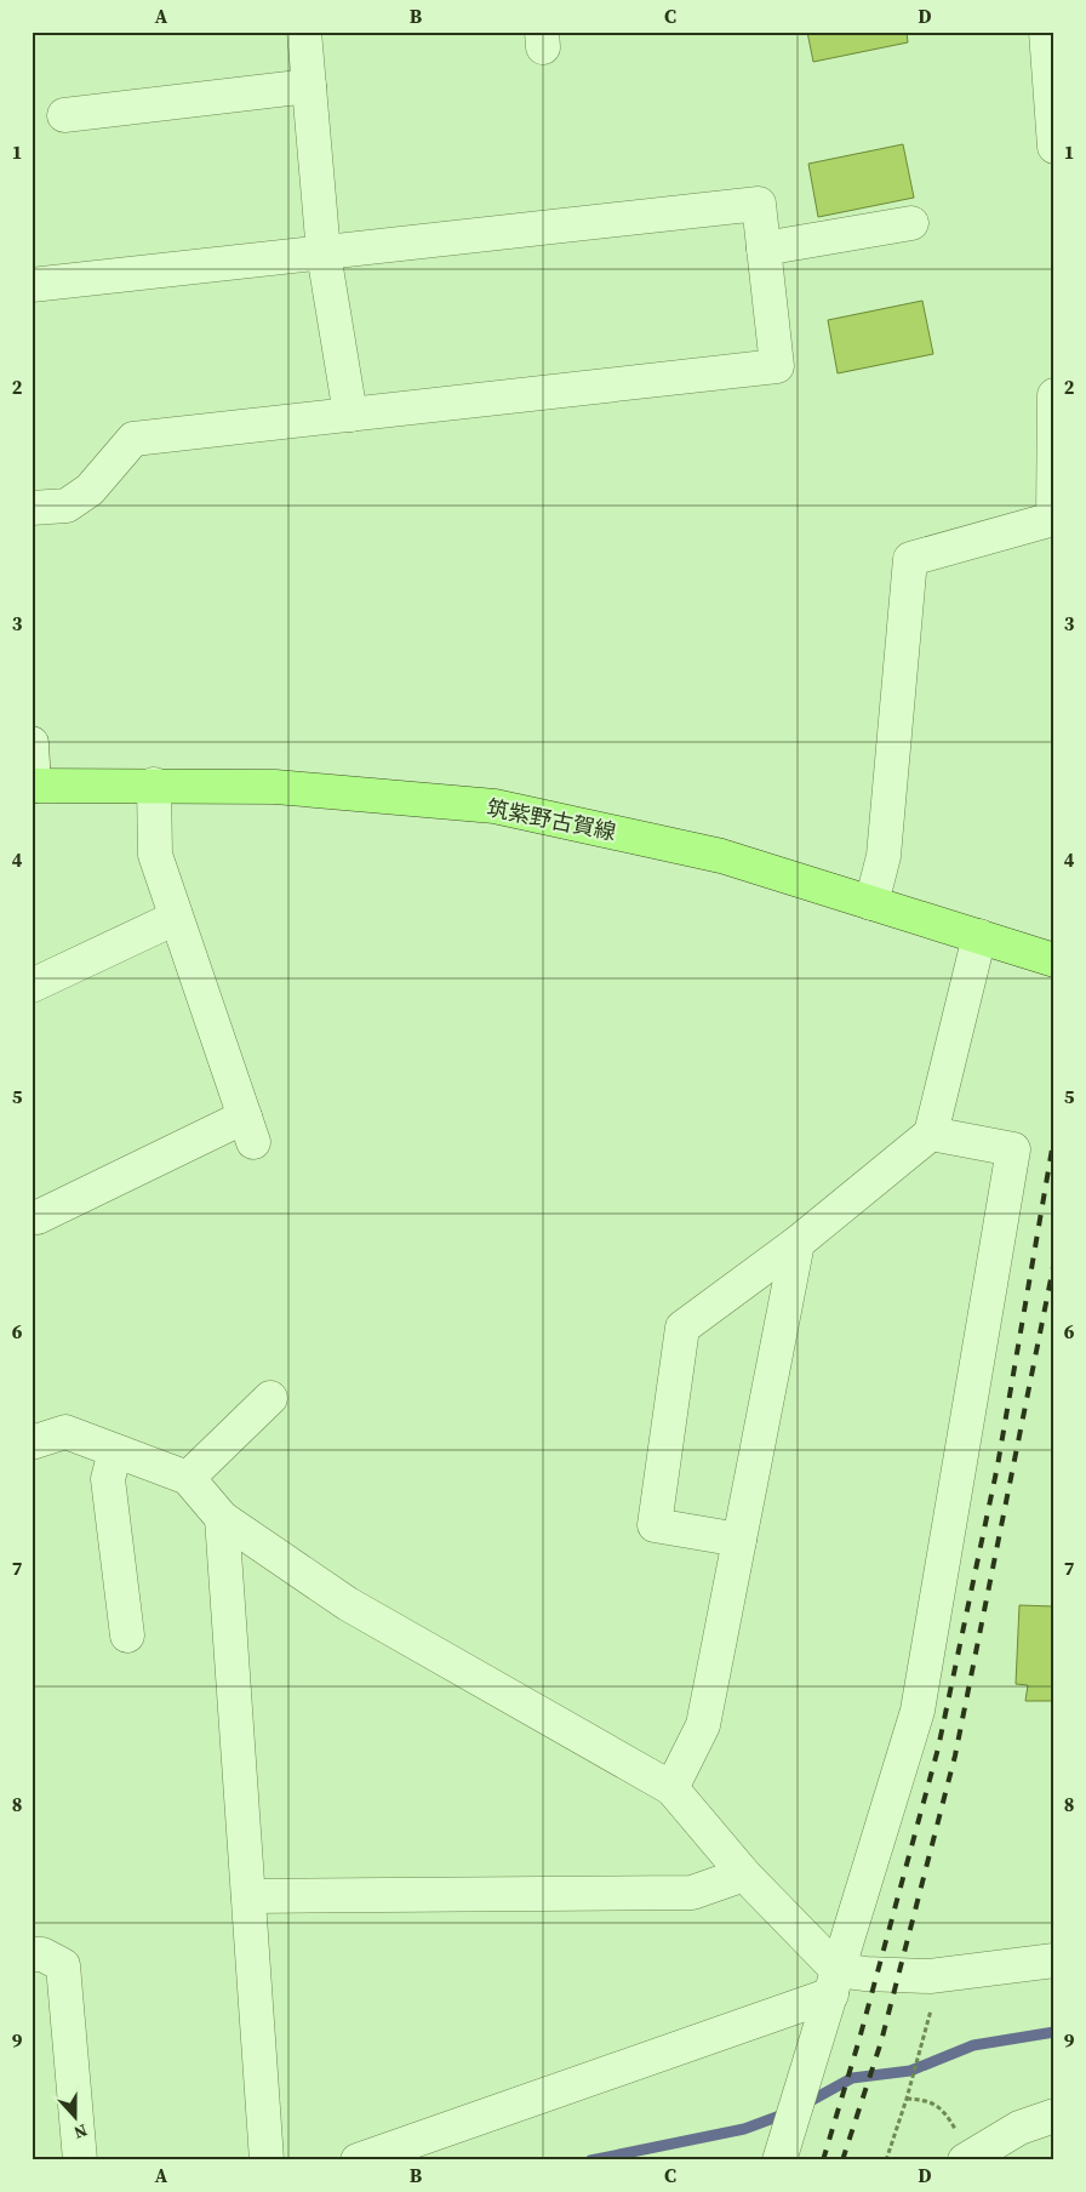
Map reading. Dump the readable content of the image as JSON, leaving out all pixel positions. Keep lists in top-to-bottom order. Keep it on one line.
{"streets":{"main road":["筑紫野古賀線"]},"north":"bottom","grid":{"columns":["A","B","C","D"],"rows":["1","2","3","4","5","6","7","8","9"]}}
